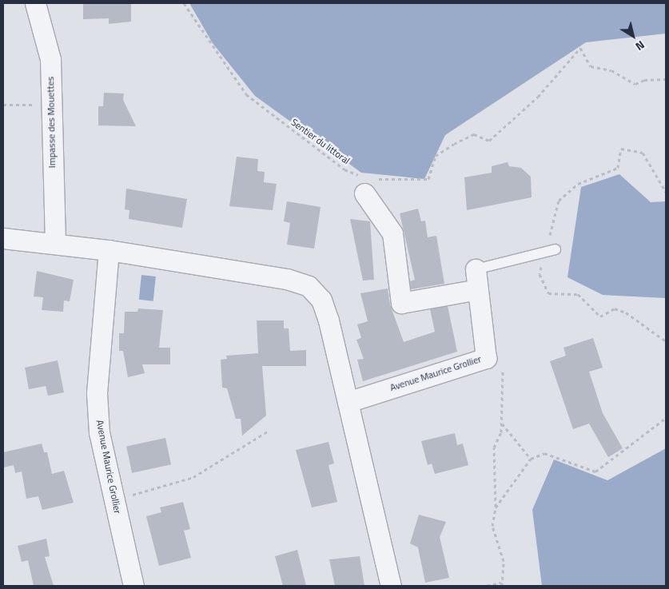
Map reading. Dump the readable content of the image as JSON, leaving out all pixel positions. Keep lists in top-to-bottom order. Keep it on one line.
{"streets":{"street":["Impasse des Mouettes","Avenue Maurice Grollier"],"path":["Sentier du littoral"]},"north":"bottom right"}
